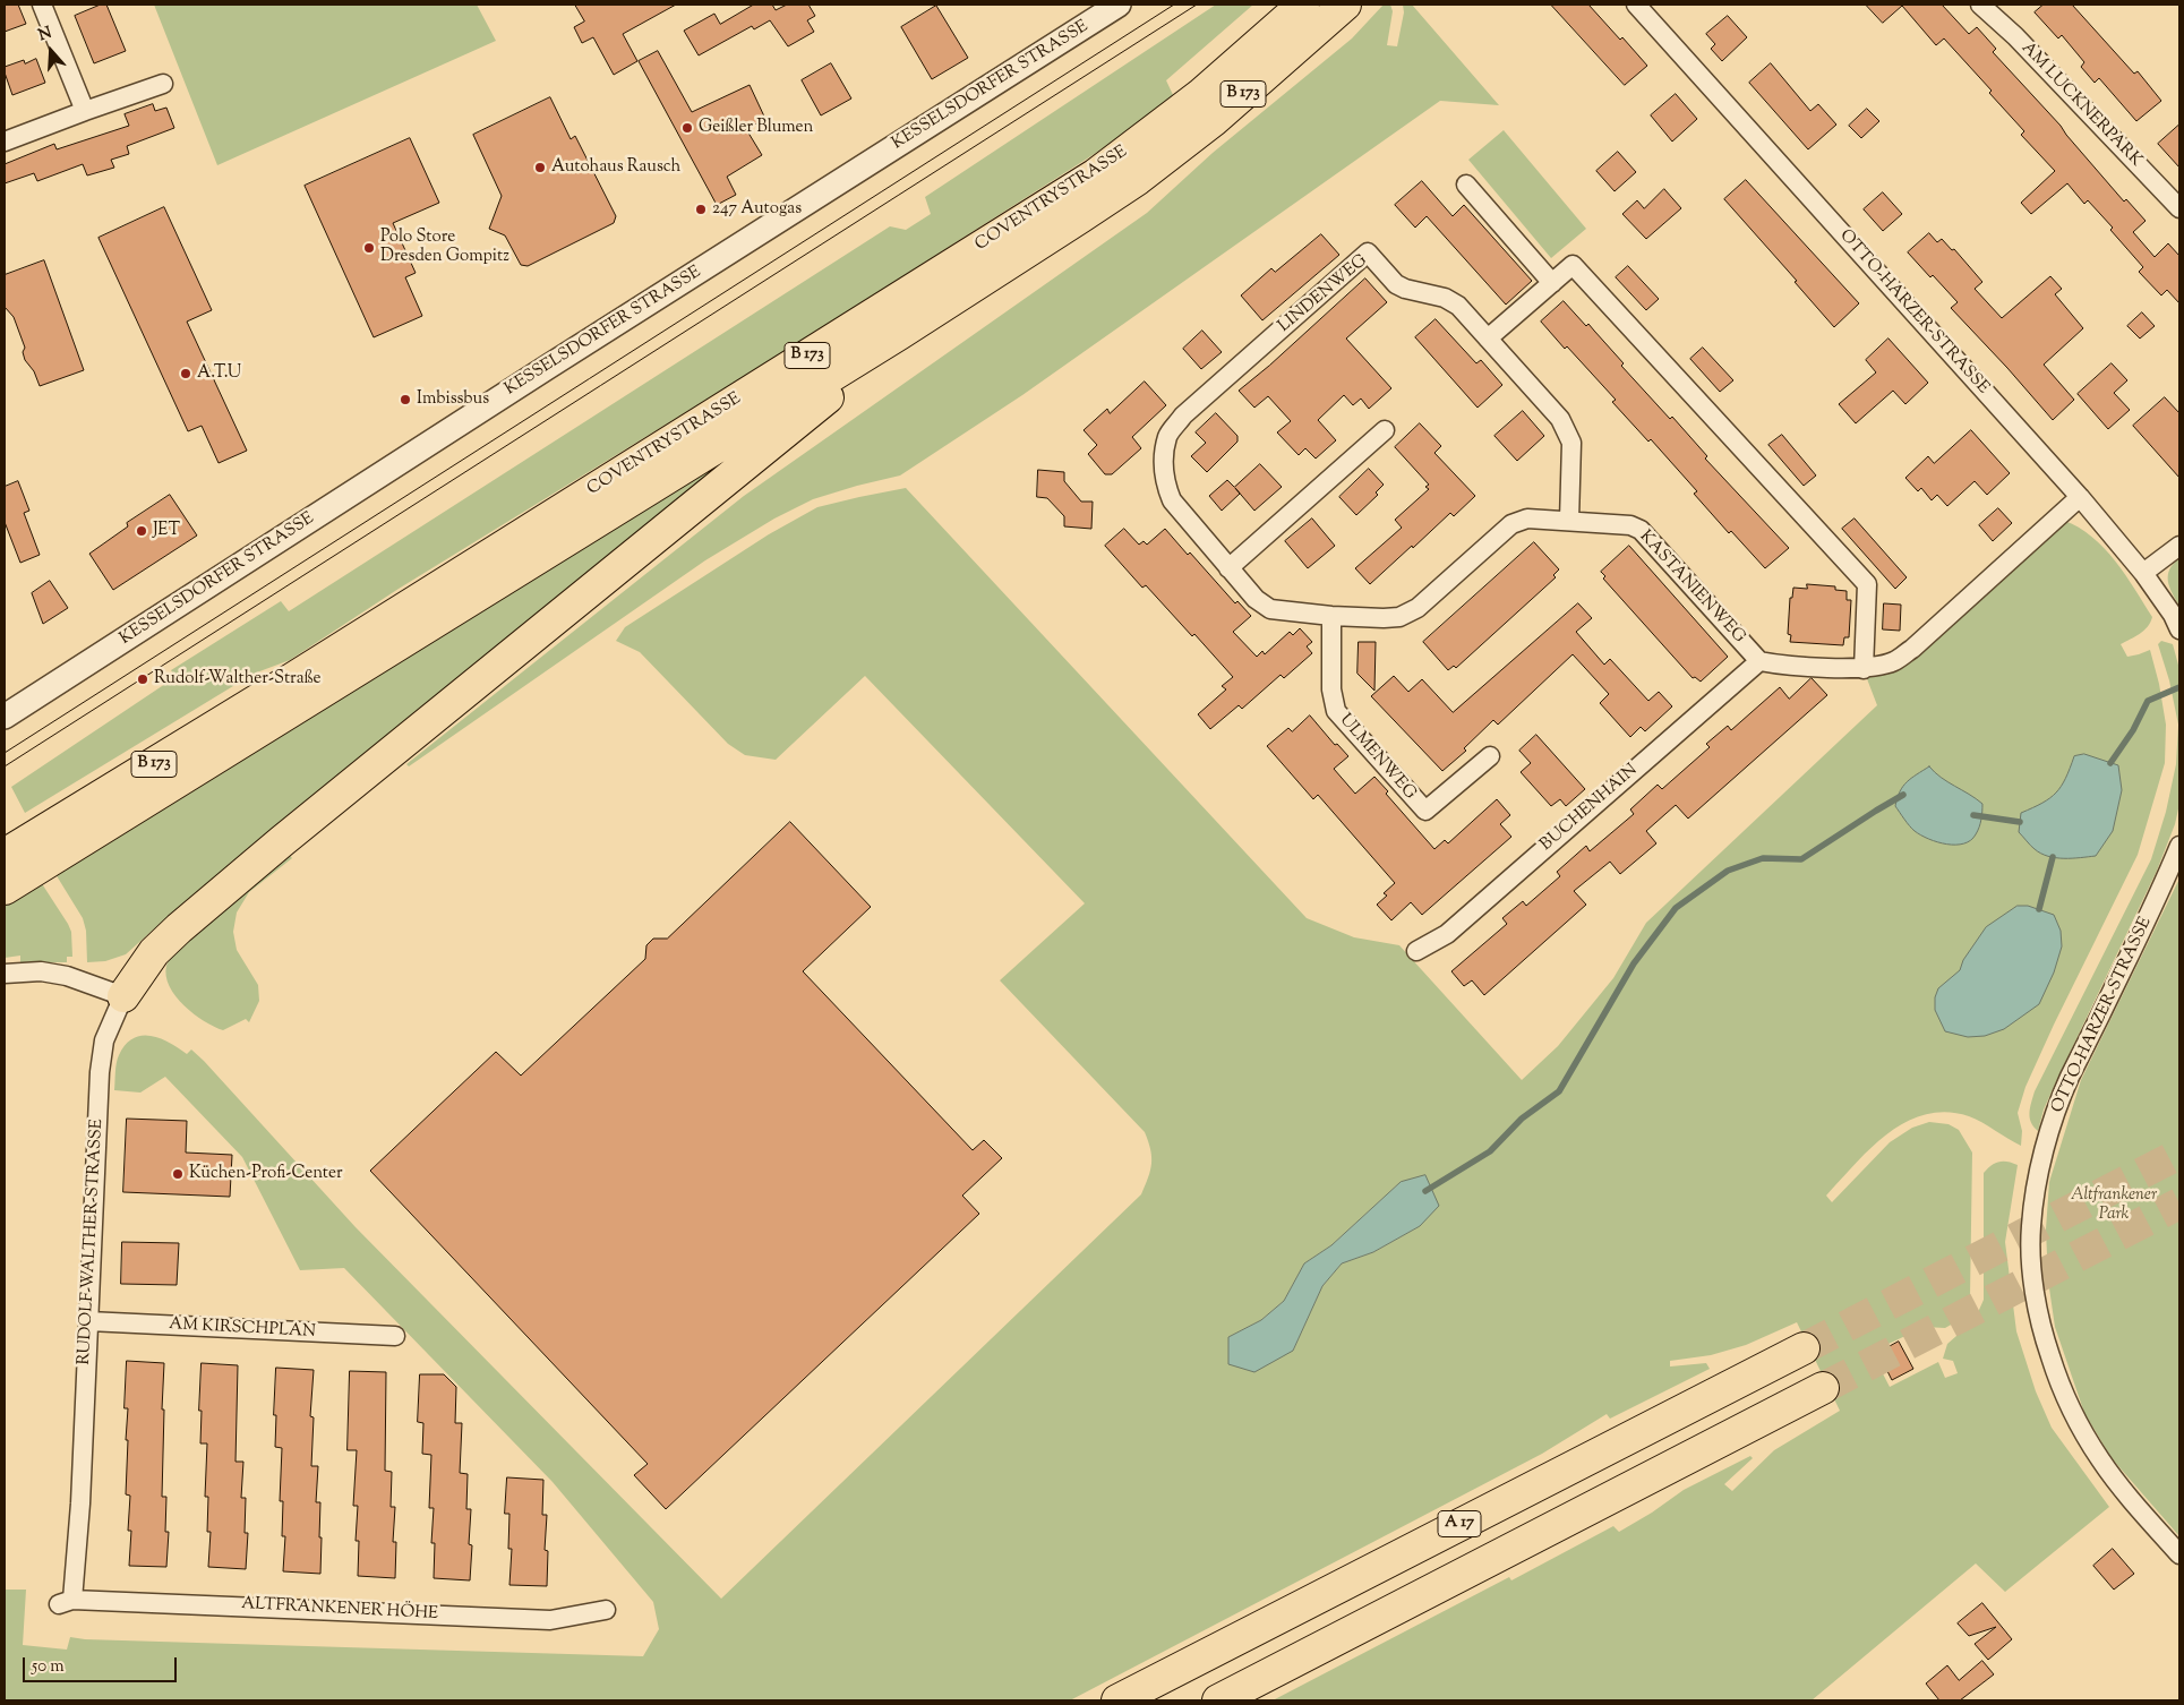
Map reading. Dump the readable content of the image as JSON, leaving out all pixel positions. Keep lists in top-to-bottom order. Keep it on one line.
{"streets":{"highway":["B 173","COVENTRYSTRASSE","A 17"],"street":["KESSELSDORFER STRASSE","AM LUCKNERPARK","LINDENWEG","OTTO-HARZER-STRASSE","KASTANIENWEG","ULMENWEG","BUCHENHAIN","RUDOLF-WALTHER-STRASSE","AM KIRSCHPLAN","ALTFRANKENER HÖHE"]},"crossings":[["LINDENWEG","KASTANIENWEG"],["KASTANIENWEG","ULMENWEG"],["KASTANIENWEG","BUCHENHAIN"],["RUDOLF-WALTHER-STRASSE","AM KIRSCHPLAN"],["RUDOLF-WALTHER-STRASSE","ALTFRANKENER HÖHE"]],"parks":["Altfrankener Park"],"places":["Geißler Blumen","Autohaus Rausch","247 Autogas","Polo Store Dresden Gompitz","A.T.U","Imbissbus","JET","Rudolf-Walther-Straße","Küchen-Profi-Center"],"scale_bar":"50 m","north":"top"}
